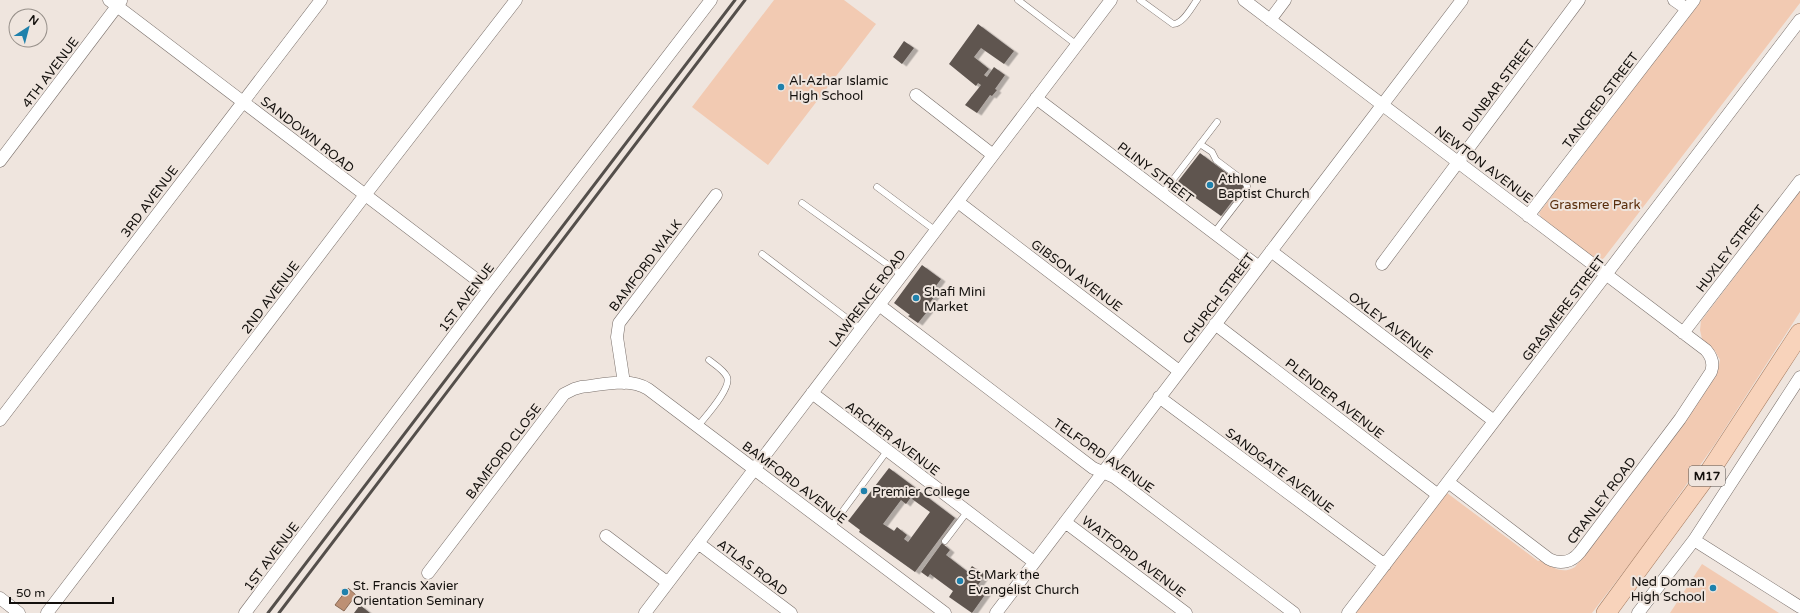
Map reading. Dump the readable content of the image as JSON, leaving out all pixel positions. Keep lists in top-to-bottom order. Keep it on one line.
{"streets":{"main road":["M17"],"street":["4TH AVENUE","DUNBAR STREET","TANCRED STREET","SANDOWN ROAD","NEWTON AVENUE","PLINY STREET","3RD AVENUE","HUXLEY STREET","BAMFORD WALK","GIBSON AVENUE","2ND AVENUE","1ST AVENUE","LAWRENCE ROAD","CHURCH STREET","GRASMERE STREET","OXLEY AVENUE","PLENDER AVENUE","ARCHER AVENUE","BAMFORD CLOSE","TELFORD AVENUE","SANDGATE AVENUE","BAMFORD AVENUE","CRANLEY ROAD","WATFORD AVENUE","ATLAS ROAD"]},"crossings":[["4TH AVENUE","SANDOWN ROAD"],["DUNBAR STREET","NEWTON AVENUE"],["TANCRED STREET","NEWTON AVENUE"],["SANDOWN ROAD","3RD AVENUE"],["SANDOWN ROAD","2ND AVENUE"],["SANDOWN ROAD","1ST AVENUE"],["NEWTON AVENUE","HUXLEY STREET"],["NEWTON AVENUE","CHURCH STREET"],["NEWTON AVENUE","GRASMERE STREET"],["NEWTON AVENUE","CRANLEY ROAD"],["PLINY STREET","LAWRENCE ROAD"],["PLINY STREET","CHURCH STREET"],["BAMFORD WALK","BAMFORD CLOSE"],["BAMFORD WALK","BAMFORD AVENUE"],["GIBSON AVENUE","LAWRENCE ROAD"],["GIBSON AVENUE","CHURCH STREET"],["LAWRENCE ROAD","ARCHER AVENUE"],["LAWRENCE ROAD","TELFORD AVENUE"],["LAWRENCE ROAD","BAMFORD AVENUE"],["LAWRENCE ROAD","ATLAS ROAD"],["CHURCH STREET","OXLEY AVENUE"],["CHURCH STREET","PLENDER AVENUE"],["CHURCH STREET","ARCHER AVENUE"],["CHURCH STREET","TELFORD AVENUE"],["CHURCH STREET","SANDGATE AVENUE"],["CHURCH STREET","WATFORD AVENUE"],["GRASMERE STREET","OXLEY AVENUE"],["GRASMERE STREET","PLENDER AVENUE"],["GRASMERE STREET","SANDGATE AVENUE"],["GRASMERE STREET","CRANLEY ROAD"],["BAMFORD CLOSE","BAMFORD AVENUE"]],"parks":["Grasmere Park"],"places":["Al-Azhar Islamic High School","Athlone Baptist Church","Shafi Mini Market","Premier College","St Mark the Evangelist Church","Ned Doman High School","St. Francis Xavier Orientation Seminary"],"scale_bar":"50 m","north":"top right"}
